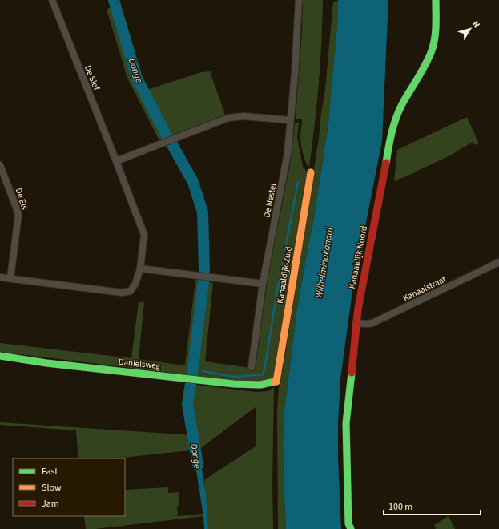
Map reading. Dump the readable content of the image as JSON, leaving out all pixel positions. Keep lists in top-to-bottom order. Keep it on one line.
{"streets":{"street":["De Slof","De Els","De Nestel","Kanaaldijk Noord","Kanaaldijk-Zuid","Kanaalstraat","Daniëlsweg"]},"crossings":[["De Slof","De Els"],["Kanaaldijk Noord","Kanaalstraat"],["Kanaaldijk-Zuid","Daniëlsweg"]],"water":["Donge","Wilhelminakanaal"],"legend":["Fast","Slow","Jam"],"scale_bar":"100 m","north":"top right"}
